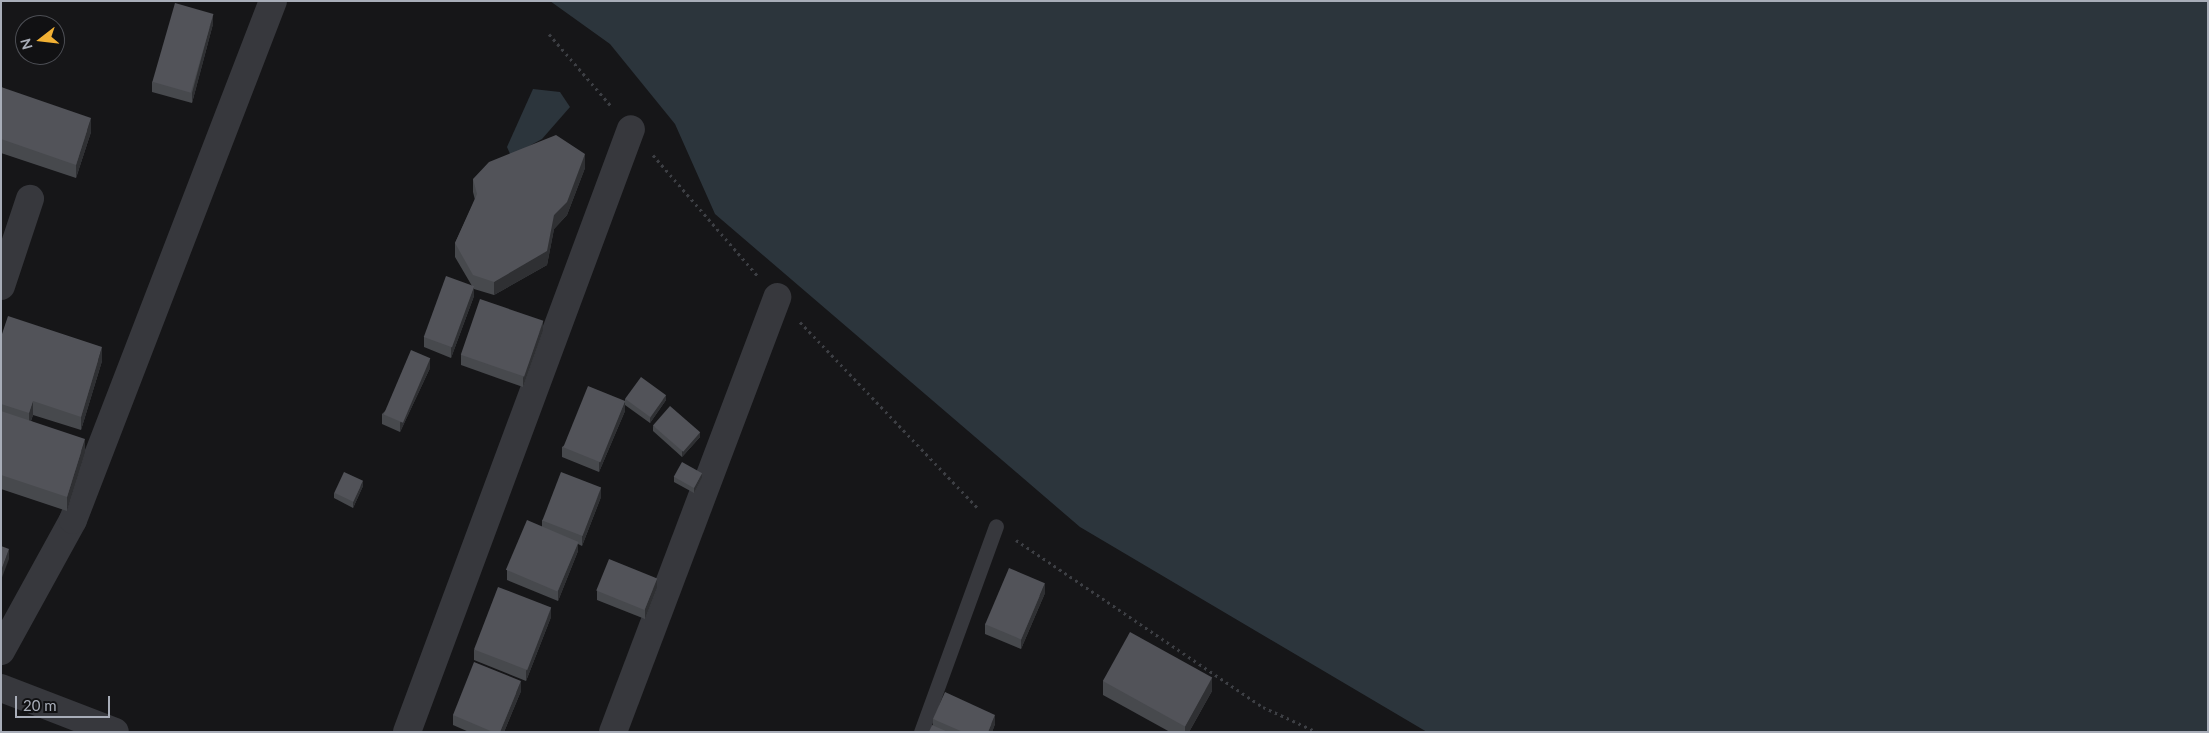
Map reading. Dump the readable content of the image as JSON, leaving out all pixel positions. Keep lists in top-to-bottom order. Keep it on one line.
{"scale_bar":"20 m","north":"left"}
